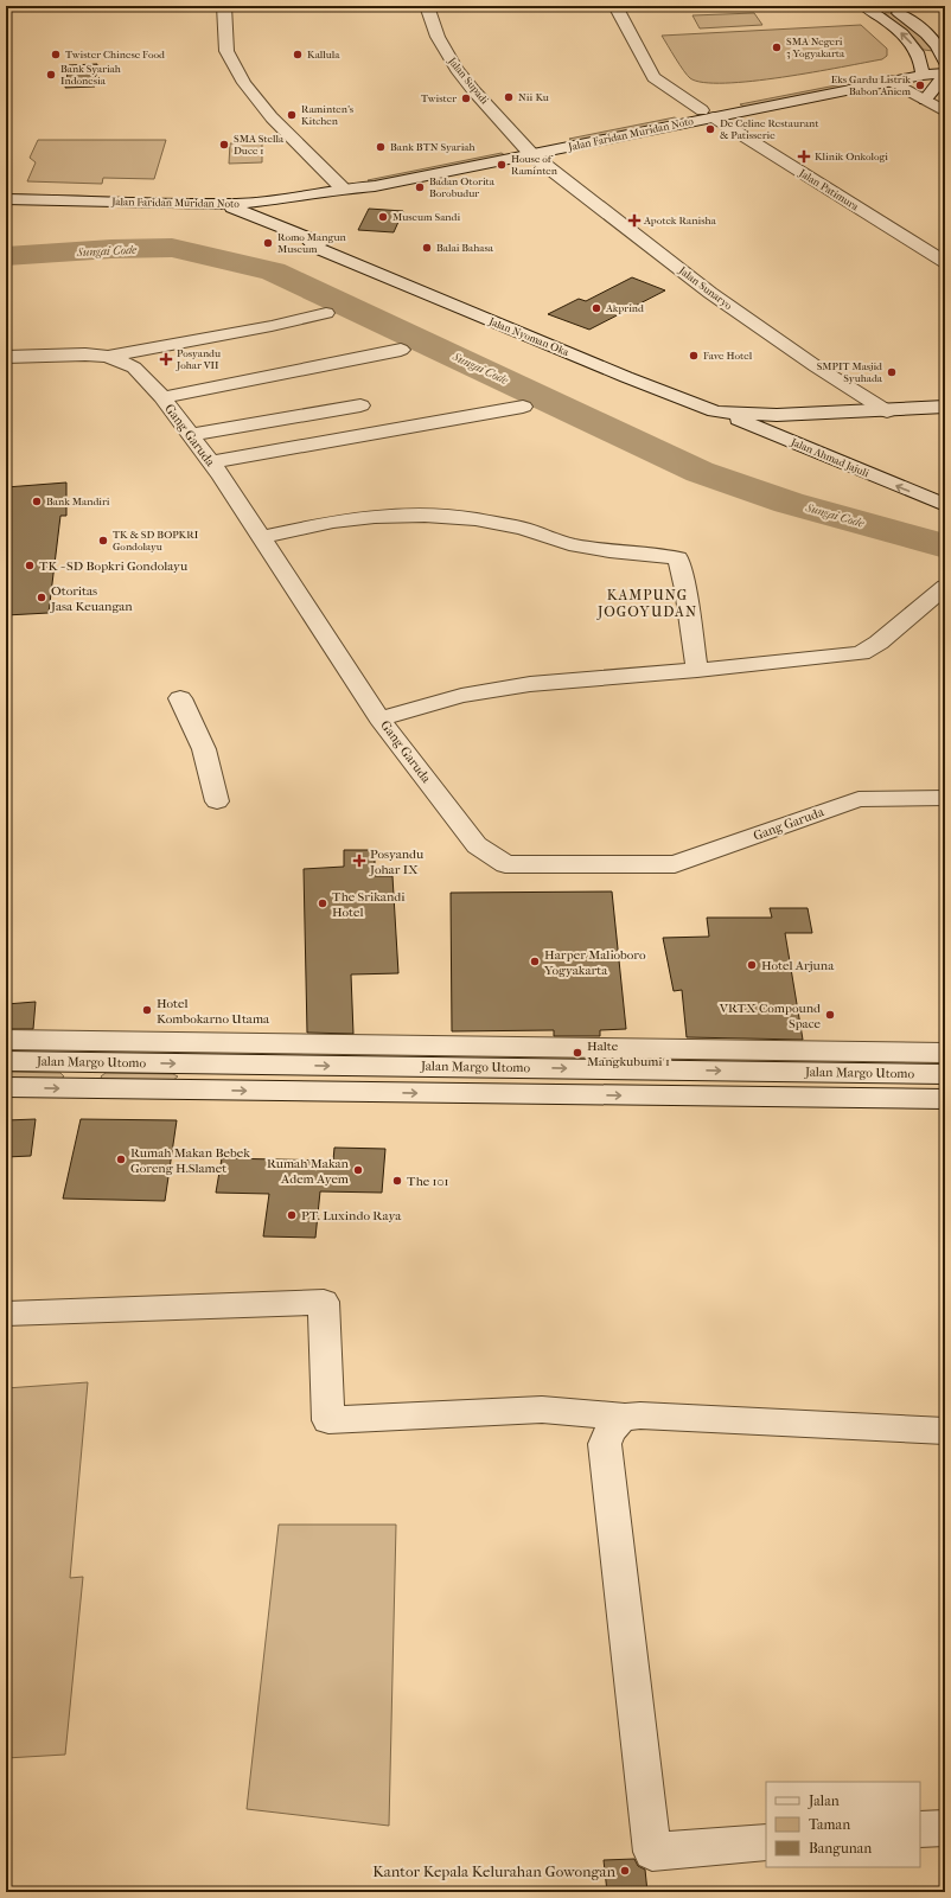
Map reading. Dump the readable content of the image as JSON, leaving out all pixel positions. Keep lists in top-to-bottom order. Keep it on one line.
{"streets":{"street":["Jalan Supadi","Jalan Faridan Muridan Noto","Jalan Patimura","Jalan Sunaryo","Jalan Nyoman Oka","Gang Garuda","Jalan Ahmad Jajuli","Jalan Margo Utomo"]},"crossings":[["Jalan Supadi","Jalan Faridan Muridan Noto"],["Jalan Supadi","Jalan Sunaryo"],["Jalan Faridan Muridan Noto","Jalan Patimura"],["Jalan Faridan Muridan Noto","Jalan Sunaryo"],["Jalan Faridan Muridan Noto","Jalan Nyoman Oka"],["Jalan Sunaryo","Jalan Nyoman Oka"],["Jalan Nyoman Oka","Jalan Ahmad Jajuli"]],"one_way":["Jalan Ahmad Jajuli"],"districts":["KAMPUNG JOGOYUDAN"],"water":["Sungai Code"],"places":{"other":["SMA Negeri 3 Yogyakarta","Twister Chinese Food","Kallula","Bank Syariah Indonesia","Eks Gardu Listrik - Babon Aniem","Nii-Ku","Twister","Raminten’s Kitchen","De Celine Restaurant & Patisserie","SMA Stella Duce 1","Bank BTN Syariah","House of Raminten","Badan Otorita Borobudur","Museum Sandi","Romo Mangun Museum","Balai Bahasa","Akprind","Fave Hotel","SMPIT Masjid Syuhada","Bank Mandiri","TK & SD BOPKRI Gondolayu","TK - SD Bopkri Gondolayu","Otoritas Jasa Keuangan","The Srikandi Hotel","Harper Malioboro Yogyakarta","Hotel Arjuna","Hotel Kombokarno Utama","VRTX Compound Space","Halte Mangkubumi 1","Rumah Makan Bebek Goreng H.Slamet","Rumah Makan Adem Ayem","The 101","PT. Luxindo Raya","Kantor Kepala Kelurahan Gowongan"],"health":["Klinik Onkologi","Apotek Ranisha","Posyandu Johar VII","Posyandu Johar IX"]},"legend":["Jalan","Taman","Bangunan"]}
